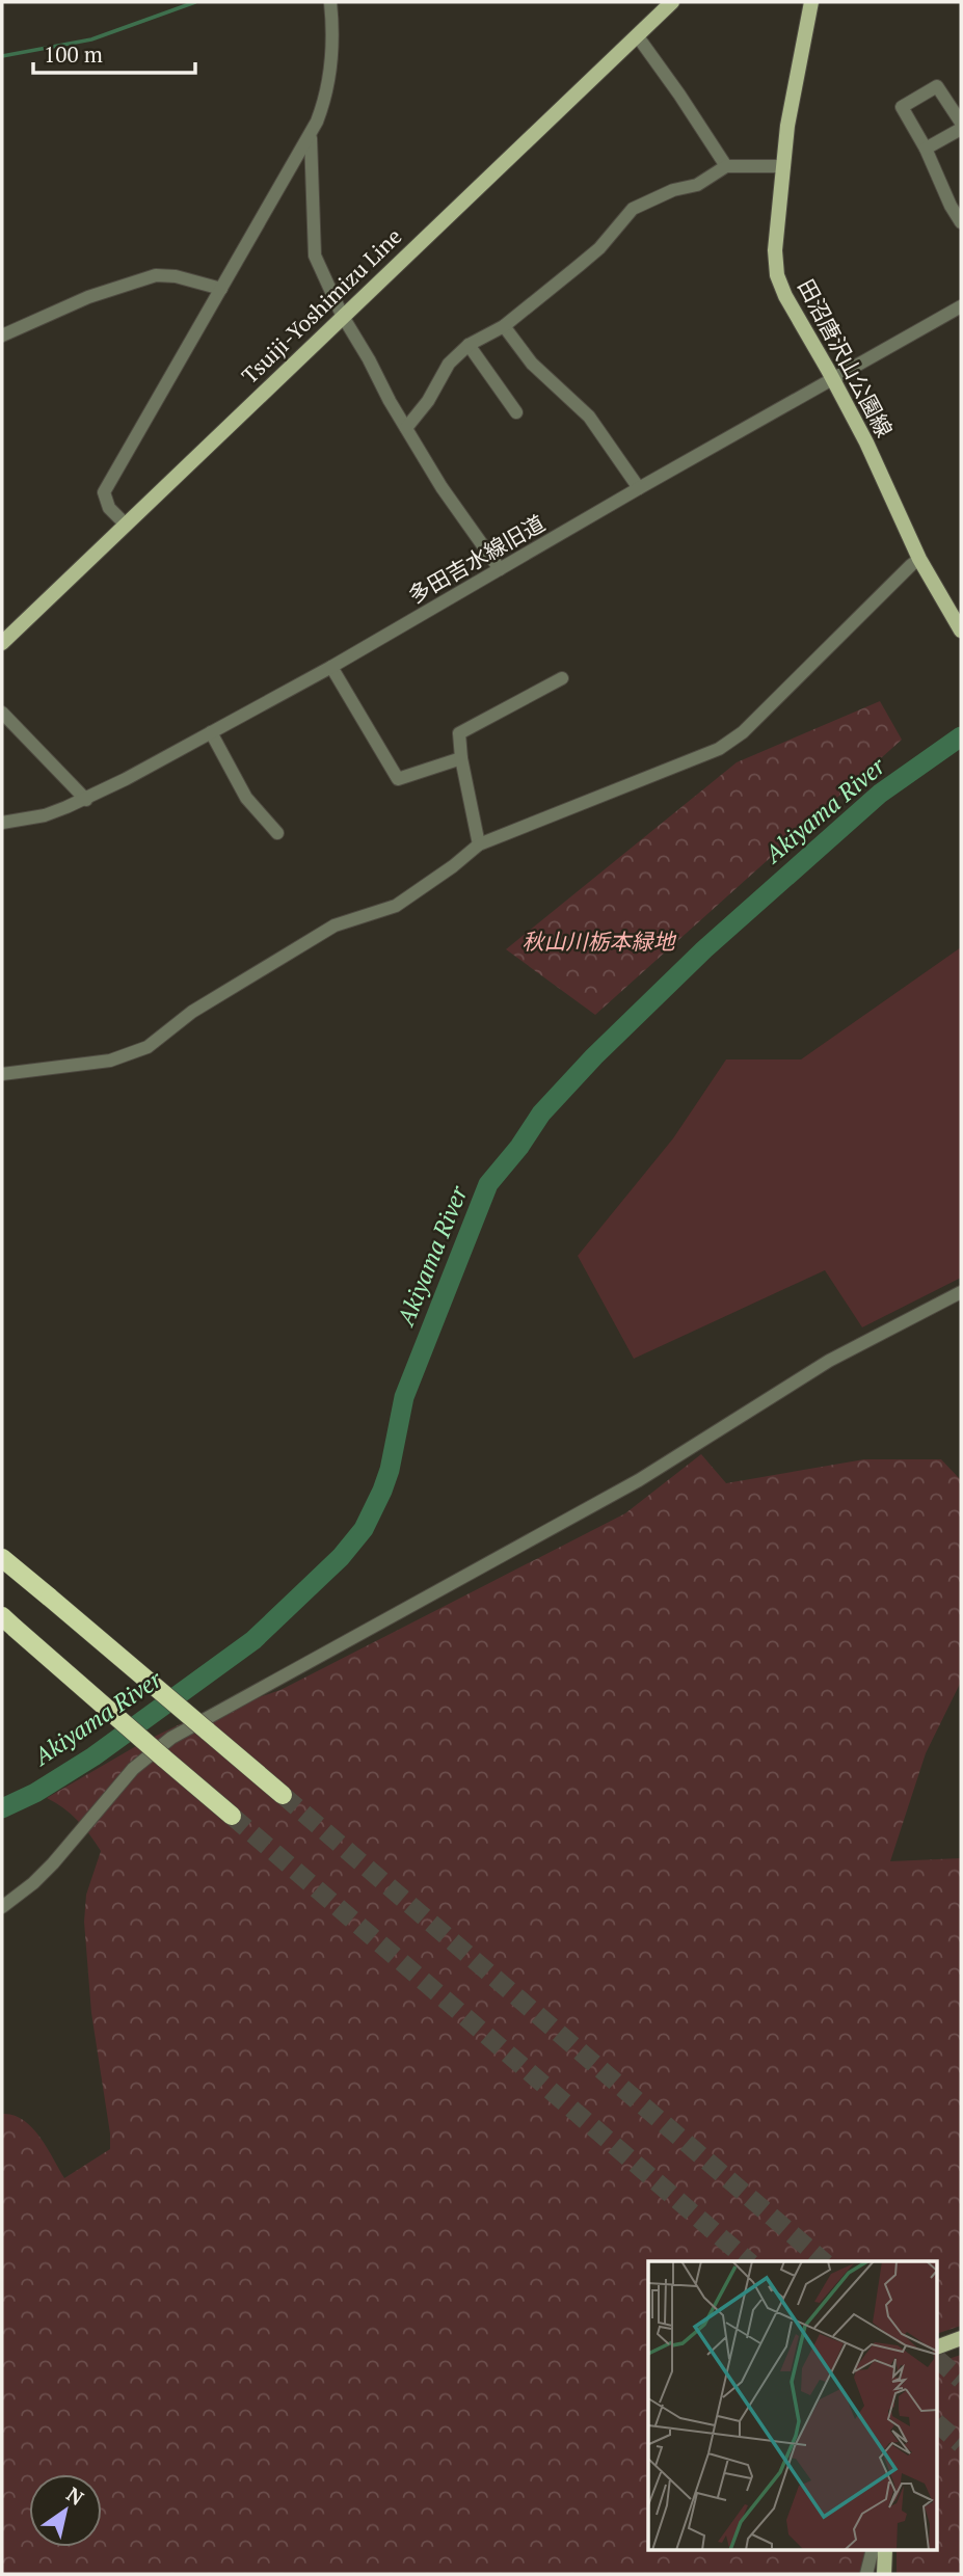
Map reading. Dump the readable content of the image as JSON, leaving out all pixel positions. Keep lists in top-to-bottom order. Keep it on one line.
{"streets":{"main road":["Tsuiji-Yoshimizu Line","田沼唐沢山公園線"],"street":["多田吉水線旧道"]},"crossings":[["田沼唐沢山公園線","多田吉水線旧道"]],"water":["Akiyama River"],"parks":["秋山川栃本緑地"],"scale_bar":"100 m","north":"top right"}
